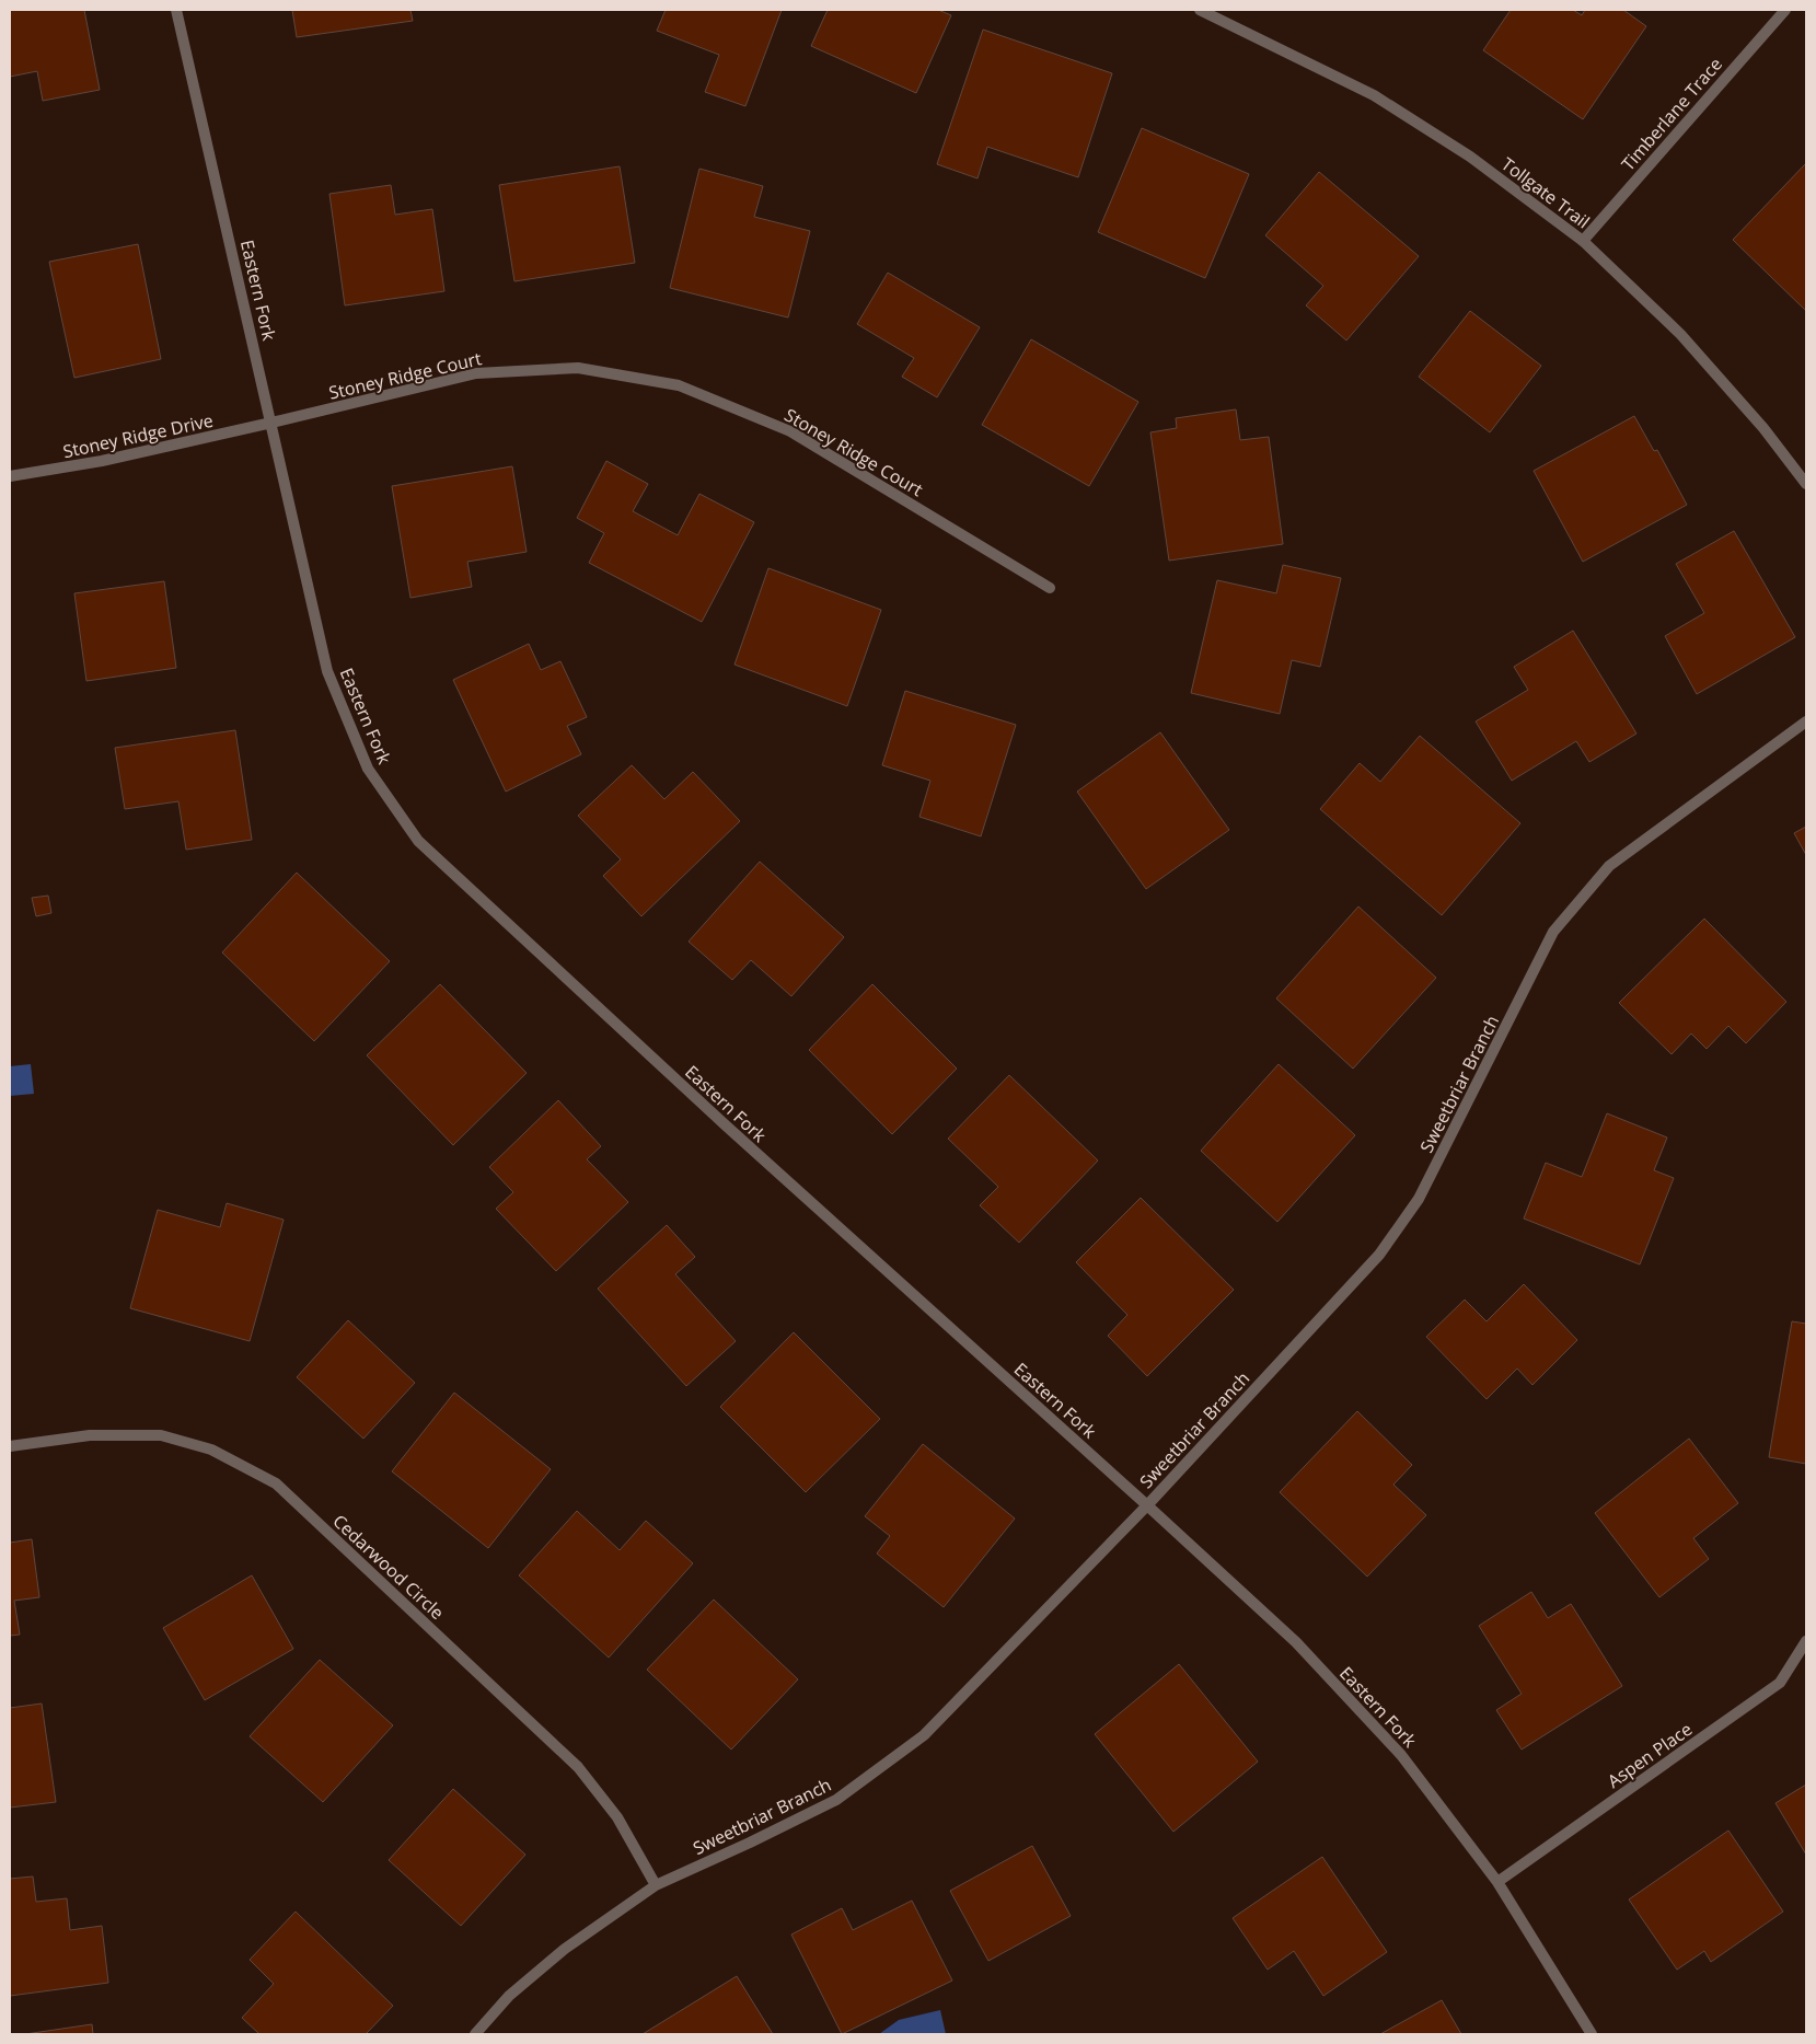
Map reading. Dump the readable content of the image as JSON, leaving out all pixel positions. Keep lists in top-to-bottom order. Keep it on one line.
{"streets":{"street":["Timberlane Trace","Tollgate Trail","Eastern Fork","Stoney Ridge Court","Stoney Ridge Drive","Sweetbriar Branch","Cedarwood Circle","Aspen Place"]},"crossings":[["Timberlane Trace","Tollgate Trail"],["Eastern Fork","Stoney Ridge Court"],["Eastern Fork","Stoney Ridge Drive"],["Eastern Fork","Sweetbriar Branch"],["Eastern Fork","Aspen Place"],["Stoney Ridge Court","Stoney Ridge Drive"],["Sweetbriar Branch","Cedarwood Circle"]]}
